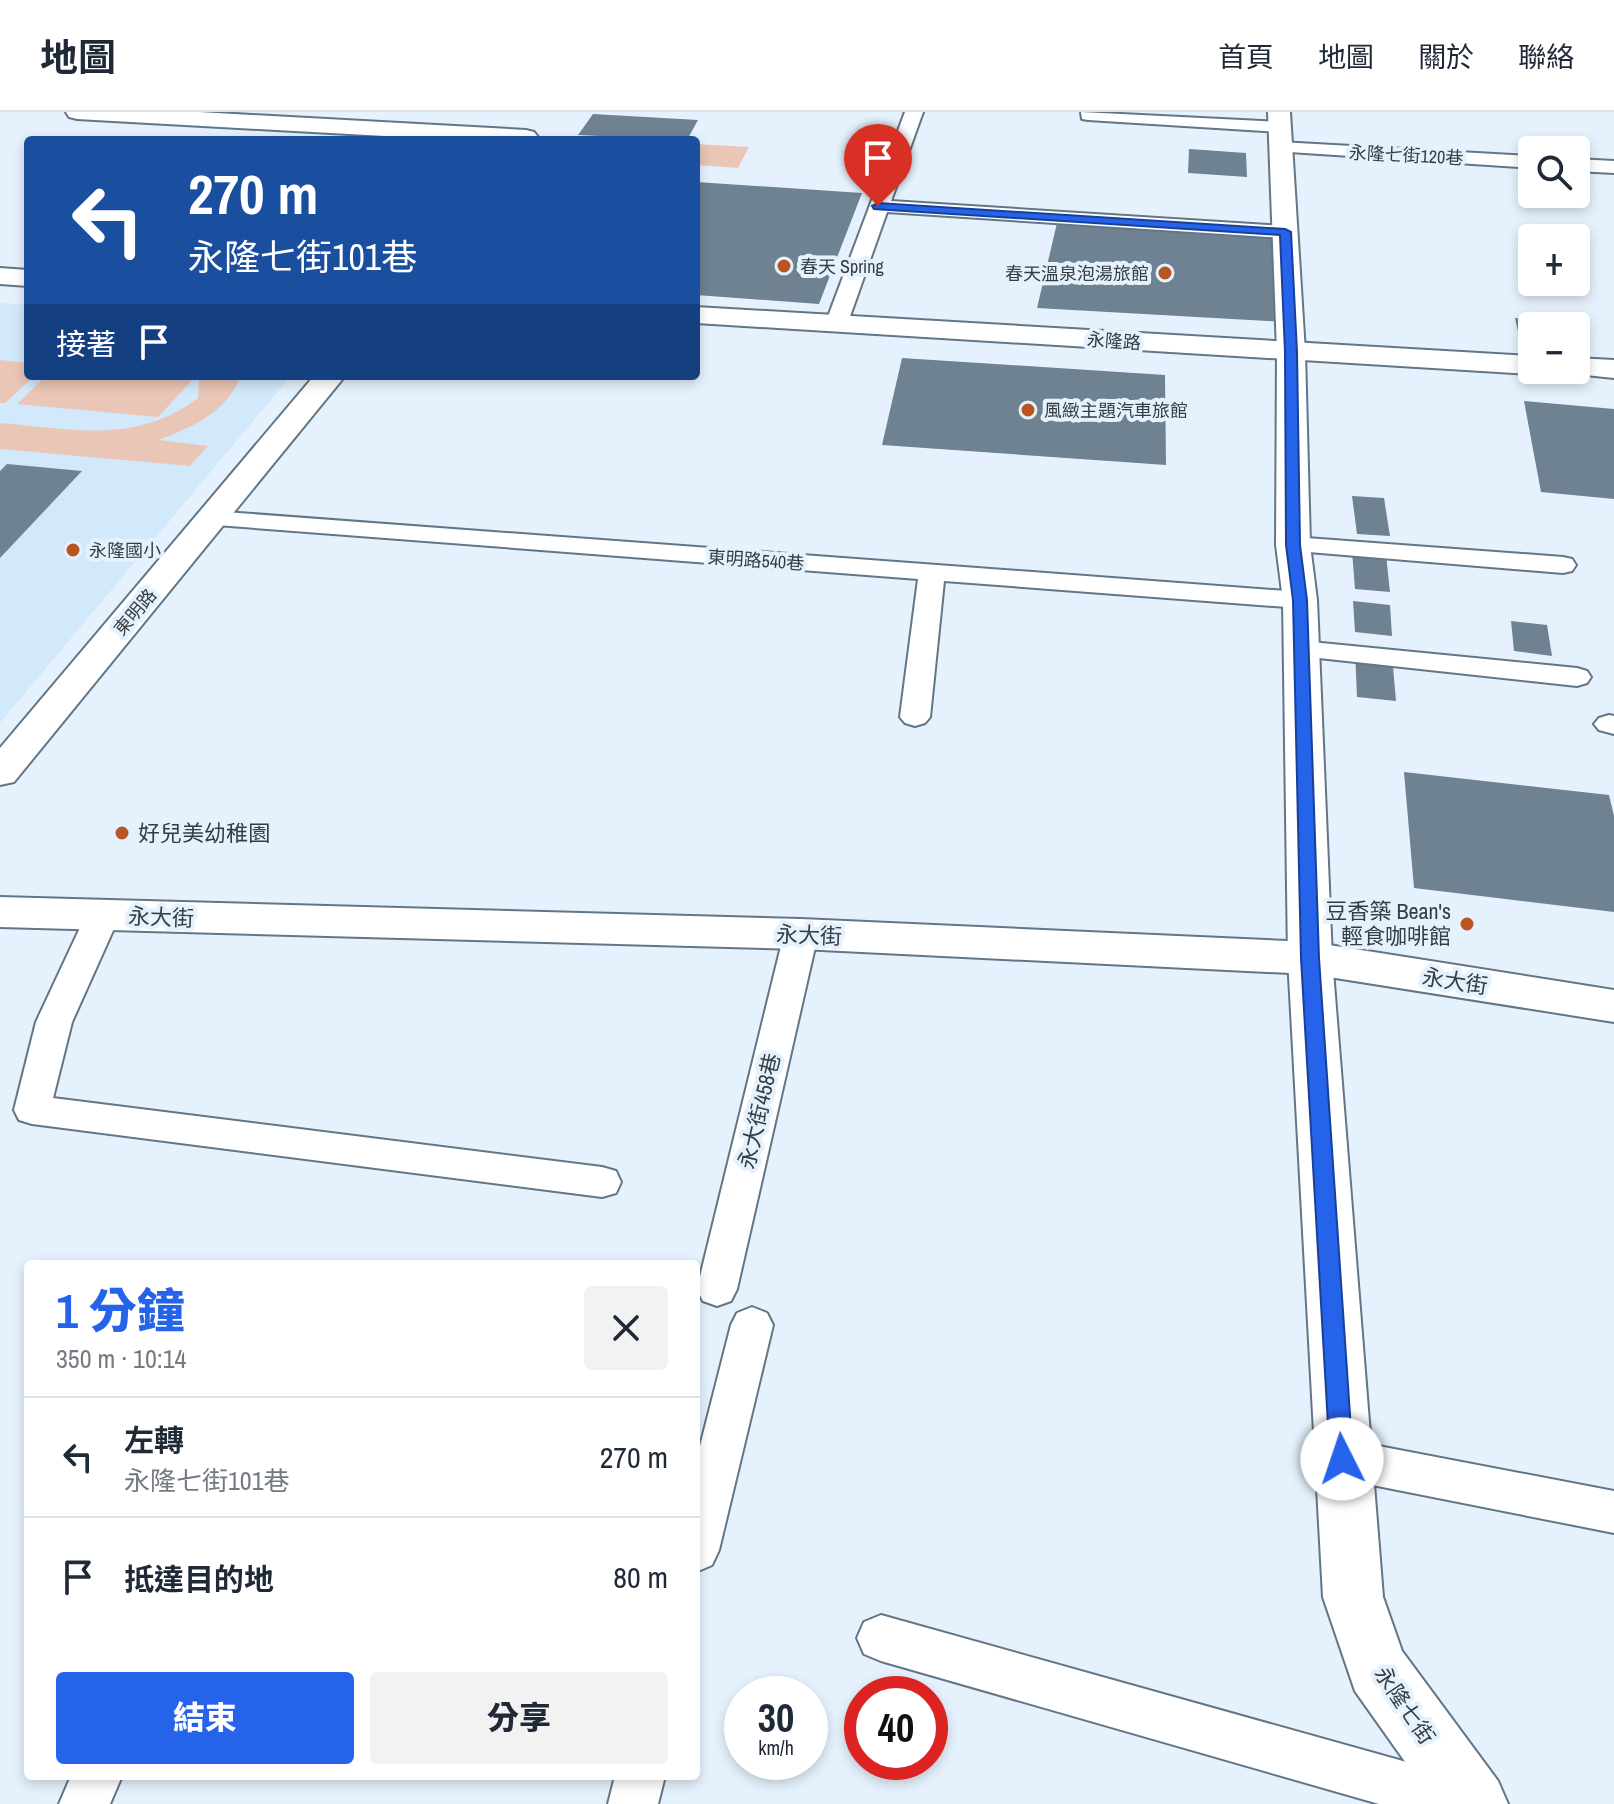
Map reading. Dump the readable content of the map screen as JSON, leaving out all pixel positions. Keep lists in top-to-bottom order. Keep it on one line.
{"streets":{"street":["永隆路","東明路","永大街","永隆七街"],"lane":["永隆七街120巷","東明路540巷","永大街458巷"]},"crossings":[["永隆七街120巷","永隆七街"],["永隆路","永隆七街"],["東明路540巷","東明路"],["東明路540巷","永隆七街"],["永大街","永大街458巷"],["永大街","永隆七街"]],"places":["春天 Spring","春天溫泉泡湯旅館","風緻主題汽車旅館","永隆國小","好兒美幼稚園","豆香築 Bean's 輕食咖啡館"],"page":{"header":"地圖","nav":["首頁","地圖","關於","聯絡"],"map_buttons":["+","−"],"turn":["270 m","永隆七街101巷"],"then":"接著","heading":["1 分鐘","350 m · 10:14"],"list":[{"name":"左轉","note":"永隆七街101巷","value":"270 m"},{"name":"抵達目的地","value":"80 m"}],"buttons":["結束","分享"],"speed":"30 km/h","limit":"40"}}
